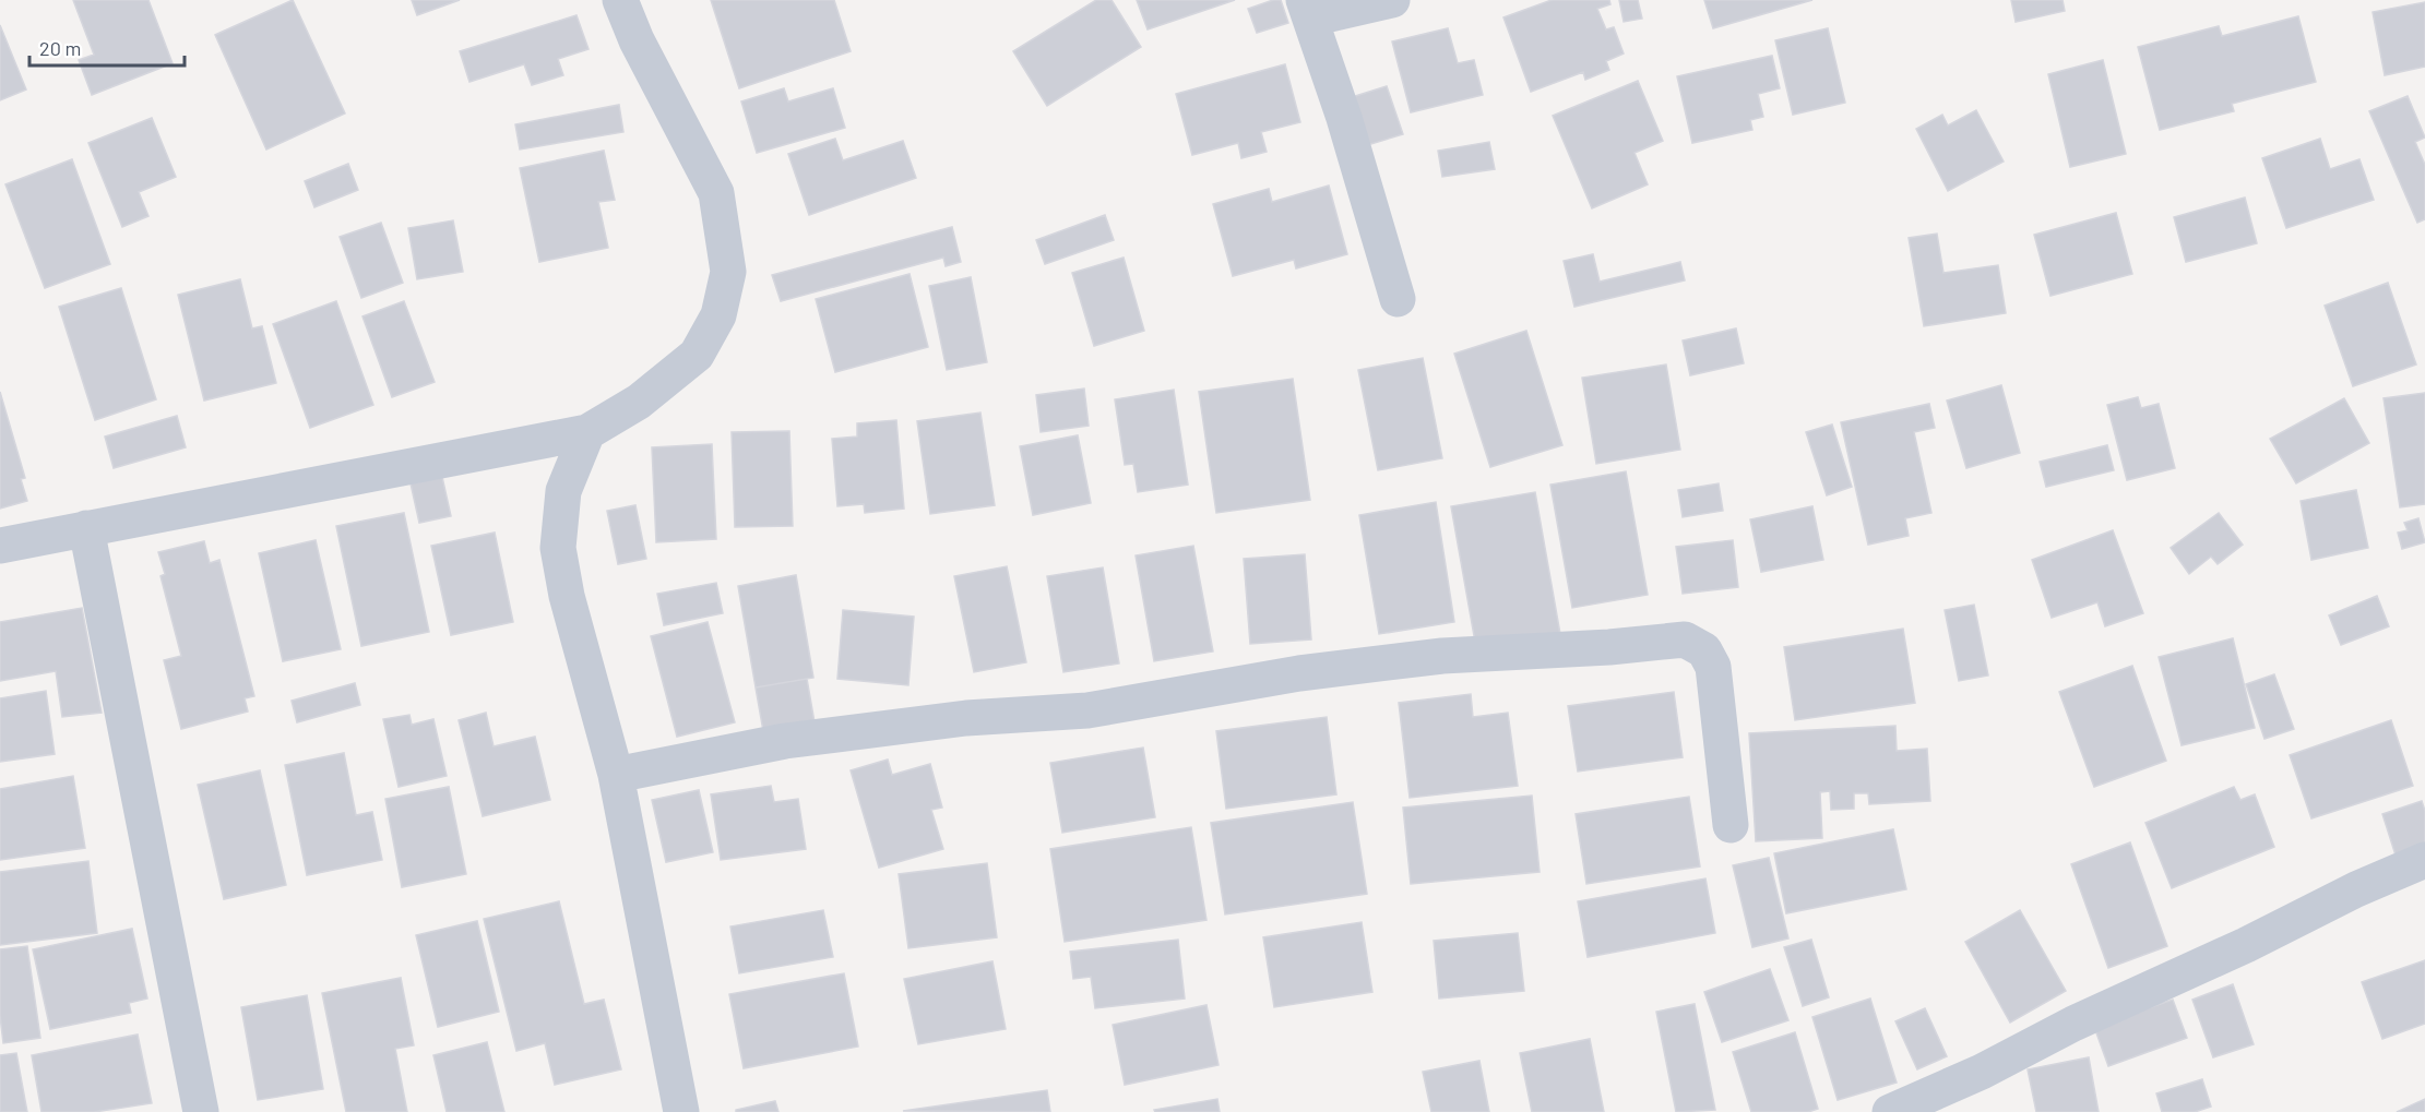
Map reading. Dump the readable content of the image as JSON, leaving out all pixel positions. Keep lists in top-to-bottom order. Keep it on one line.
{"scale_bar":"20 m"}
